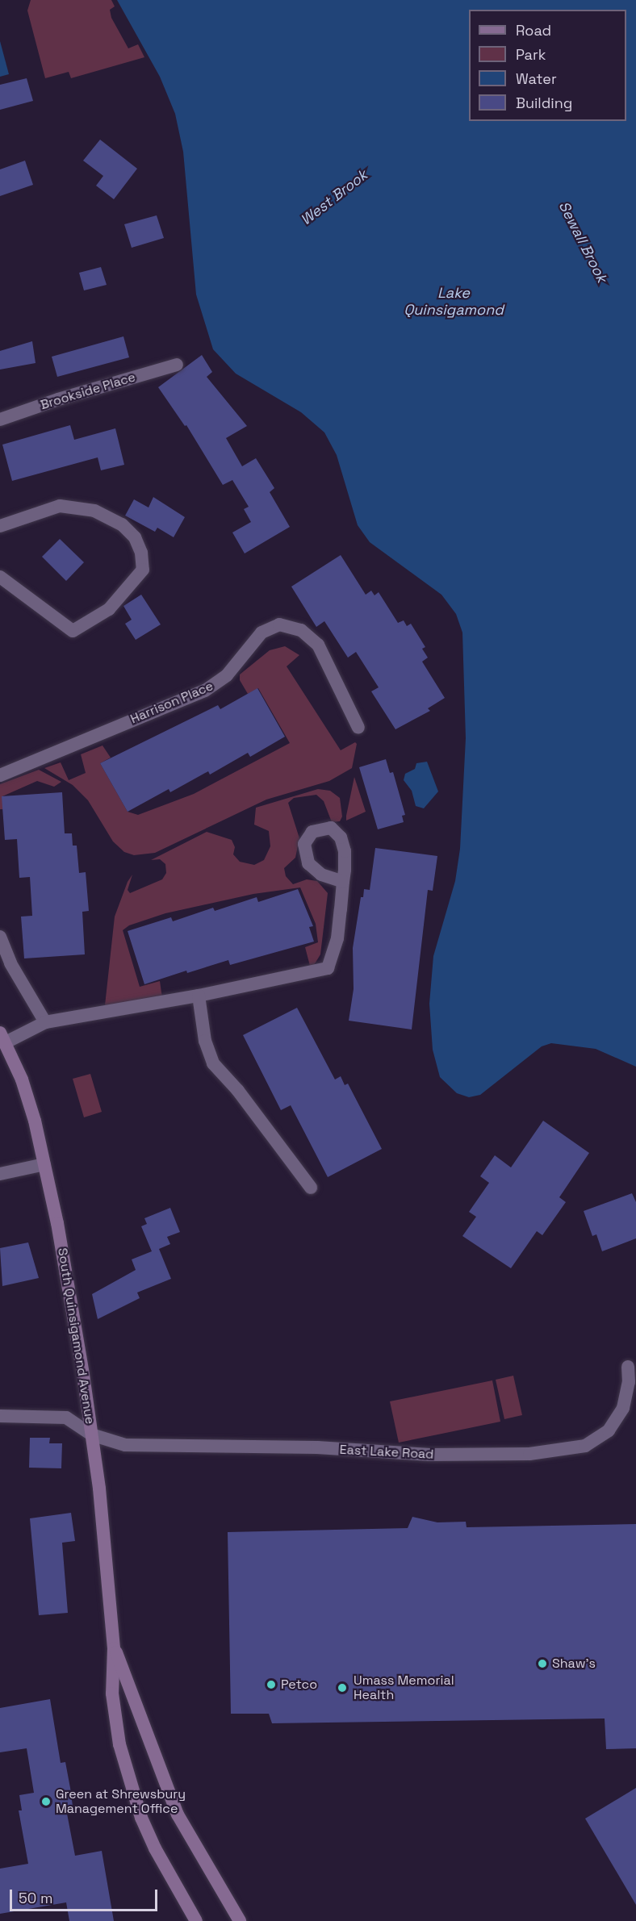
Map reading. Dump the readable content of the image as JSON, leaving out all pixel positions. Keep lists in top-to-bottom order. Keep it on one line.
{"streets":{"main road":["South Quinsigamond Avenue"],"street":["Brookside Place","Harrison Place","East Lake Road"]},"crossings":[["South Quinsigamond Avenue","East Lake Road"]],"water":["West Brook","Sewall Brook","Lake Quinsigamond"],"places":["Shaw's","Petco","Umass Memorial Health","Green at Shrewsbury Management Office"],"legend":["Road","Park","Water","Building"],"scale_bar":"50 m"}
